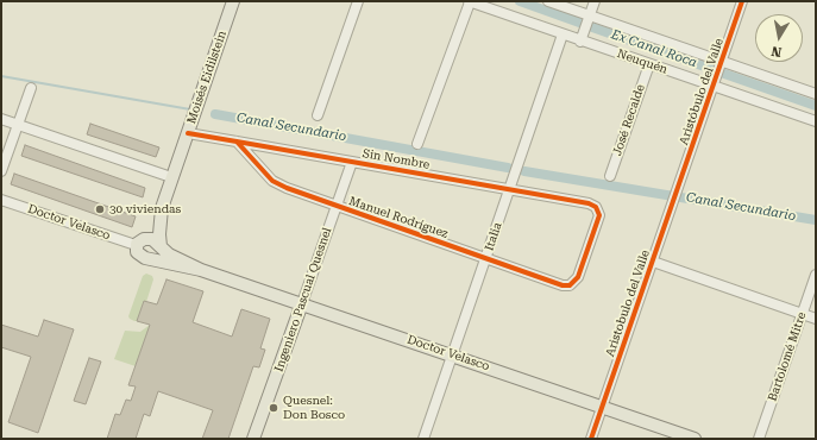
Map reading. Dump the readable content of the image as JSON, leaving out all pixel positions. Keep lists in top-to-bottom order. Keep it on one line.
{"streets":{"main road":["Moisés Eidilstein","Doctor Velasco","Ingeniero Pascual Quesnel"],"street":["Neuquén","Aristóbulo del Valle","José Recalde","Sin Nombre","Manuel Rodríguez","Italia","Aristobulo del Valle","Bartolomé Mitre"]},"crossings":[["Neuquén","Aristóbulo del Valle"],["Neuquén","José Recalde"],["Neuquén","Sin Nombre"],["Neuquén","Italia"],["Moisés Eidilstein","Sin Nombre"],["Moisés Eidilstein","Doctor Velasco"],["Aristóbulo del Valle","Aristobulo del Valle"],["Sin Nombre","Manuel Rodríguez"],["Sin Nombre","Italia"],["Sin Nombre","Ingeniero Pascual Quesnel"],["Manuel Rodríguez","Italia"],["Manuel Rodríguez","Ingeniero Pascual Quesnel"],["Doctor Velasco","Italia"],["Doctor Velasco","Ingeniero Pascual Quesnel"],["Doctor Velasco","Aristobulo del Valle"]],"water":["Ex Canal Roca","Canal Secundario"],"places":["30 viviendas","Quesnel: Don Bosco"],"north":"bottom"}
